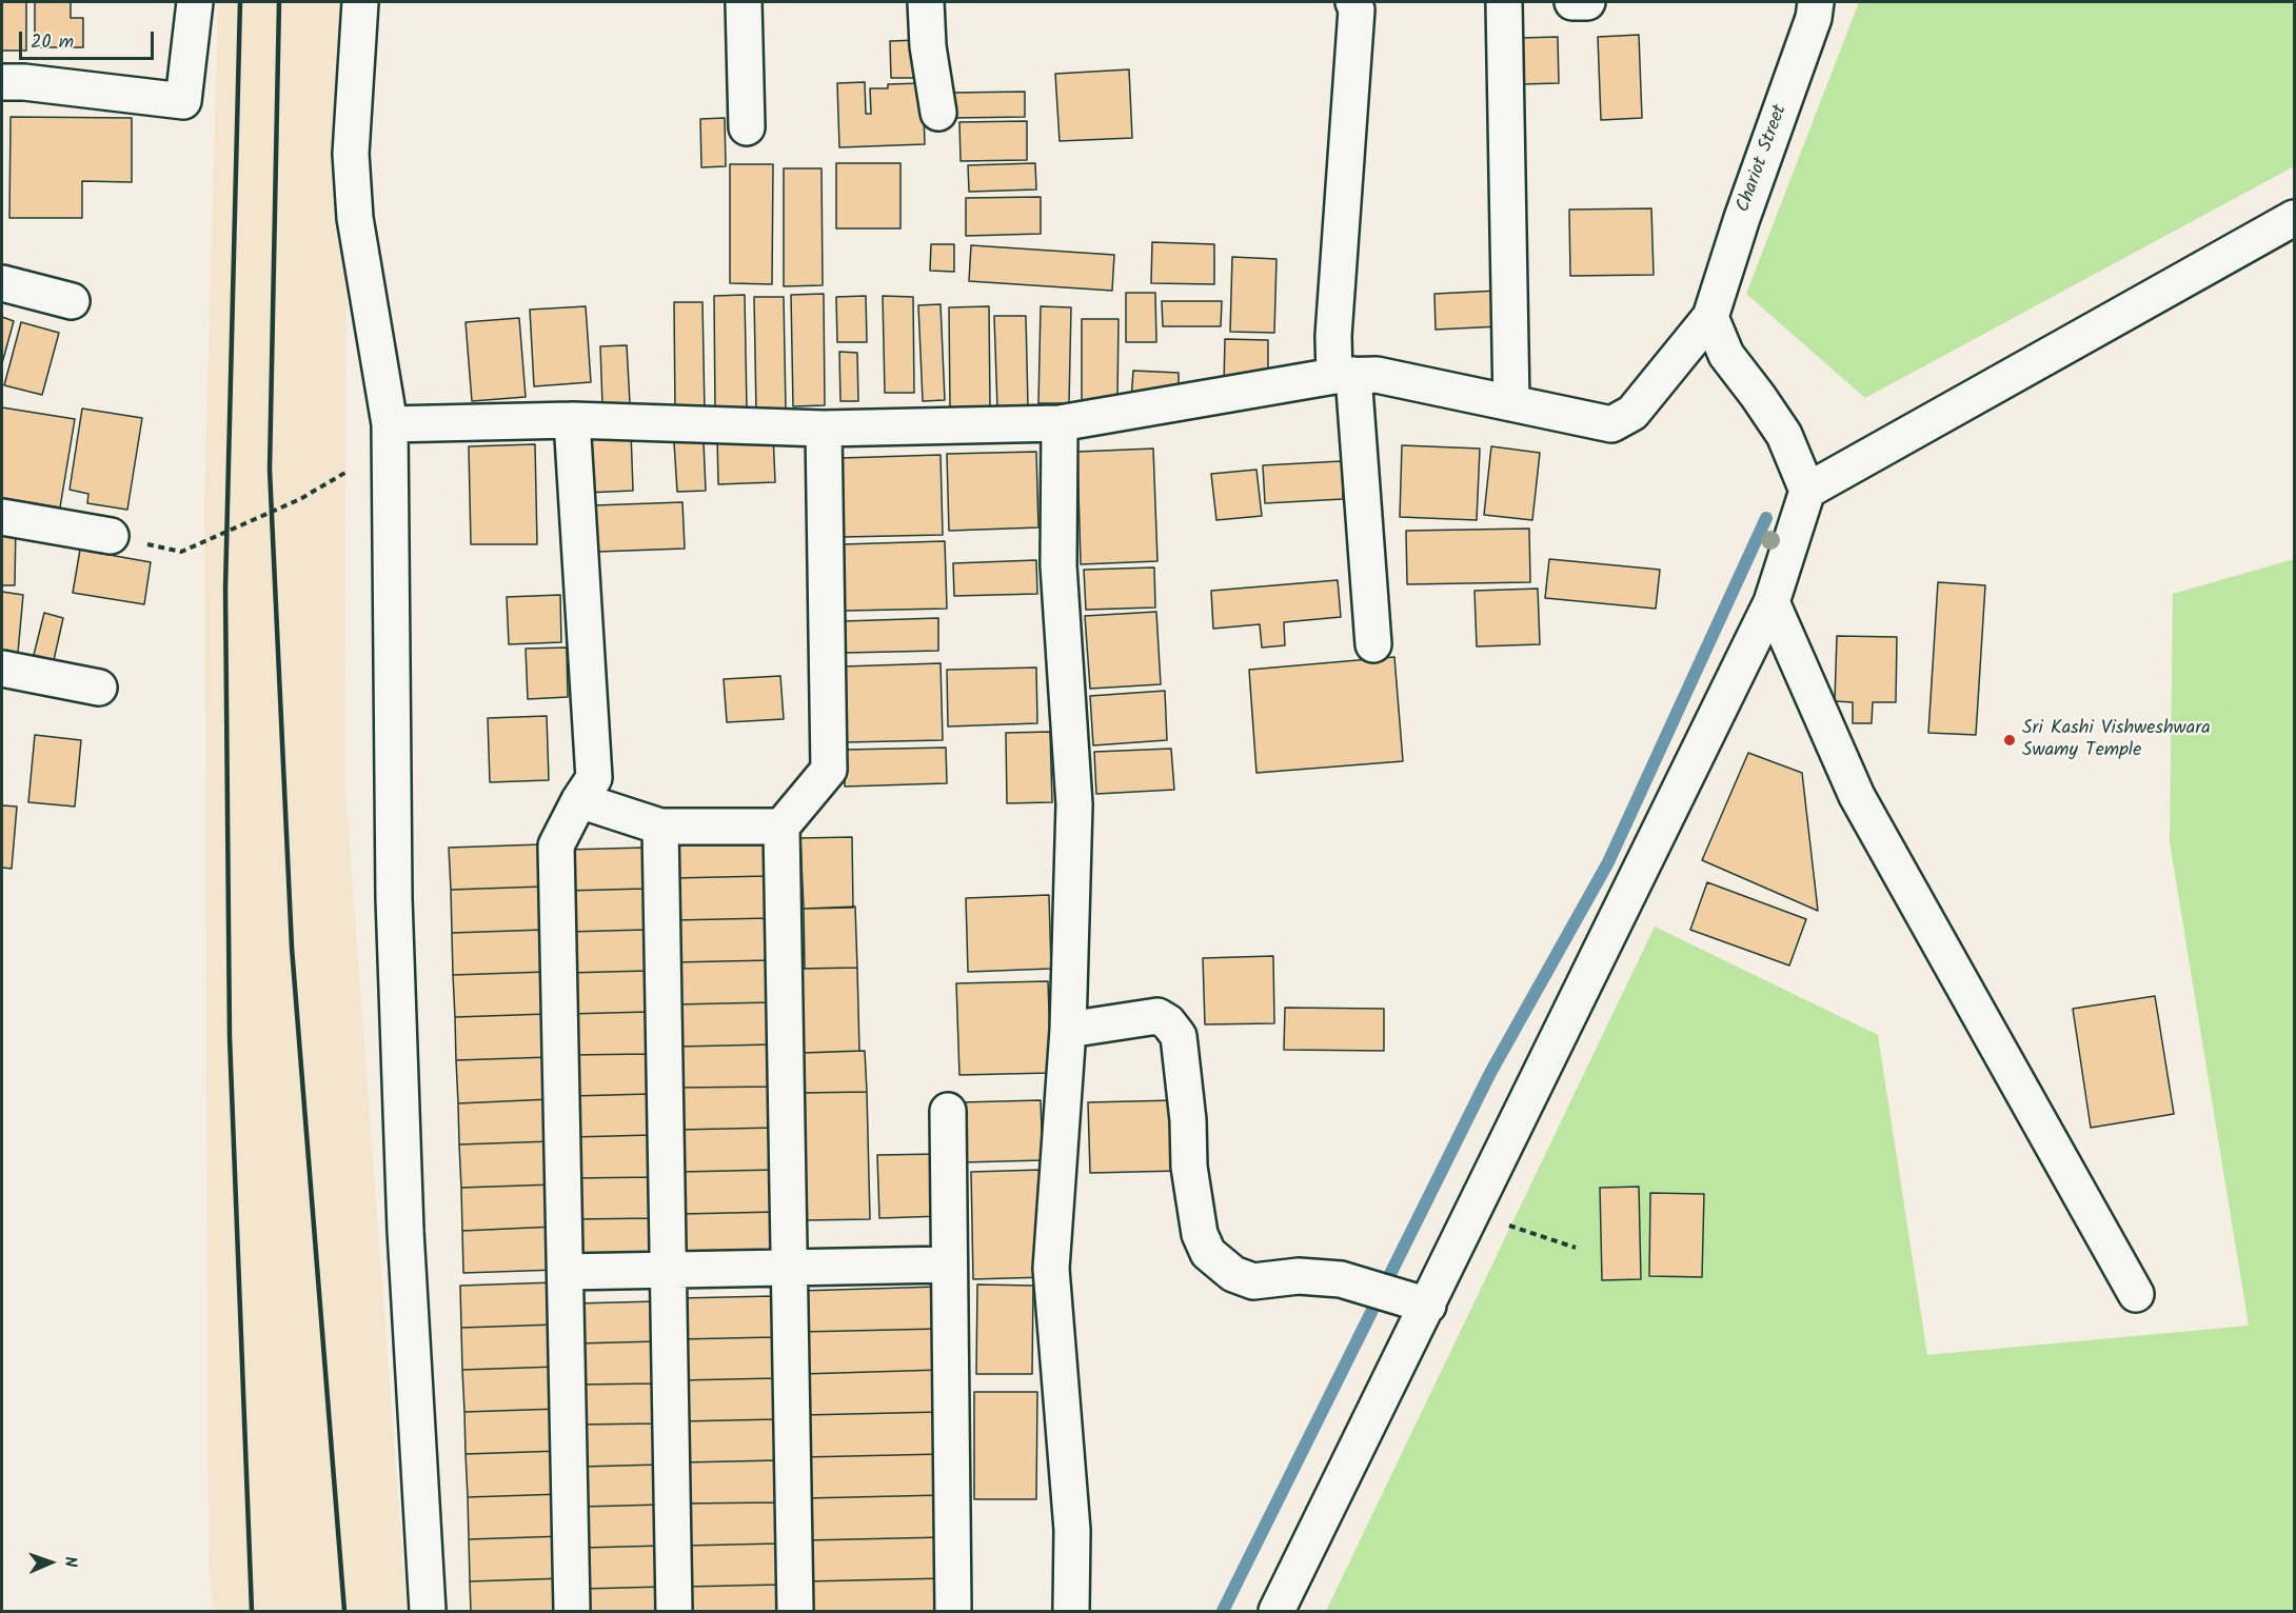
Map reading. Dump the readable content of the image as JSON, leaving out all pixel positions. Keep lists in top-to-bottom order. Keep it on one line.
{"streets":{"street":["Chariot Street"]},"places":["Sri Kashi Vishweshwara Swamy Temple"],"scale_bar":"20 m","north":"right"}
